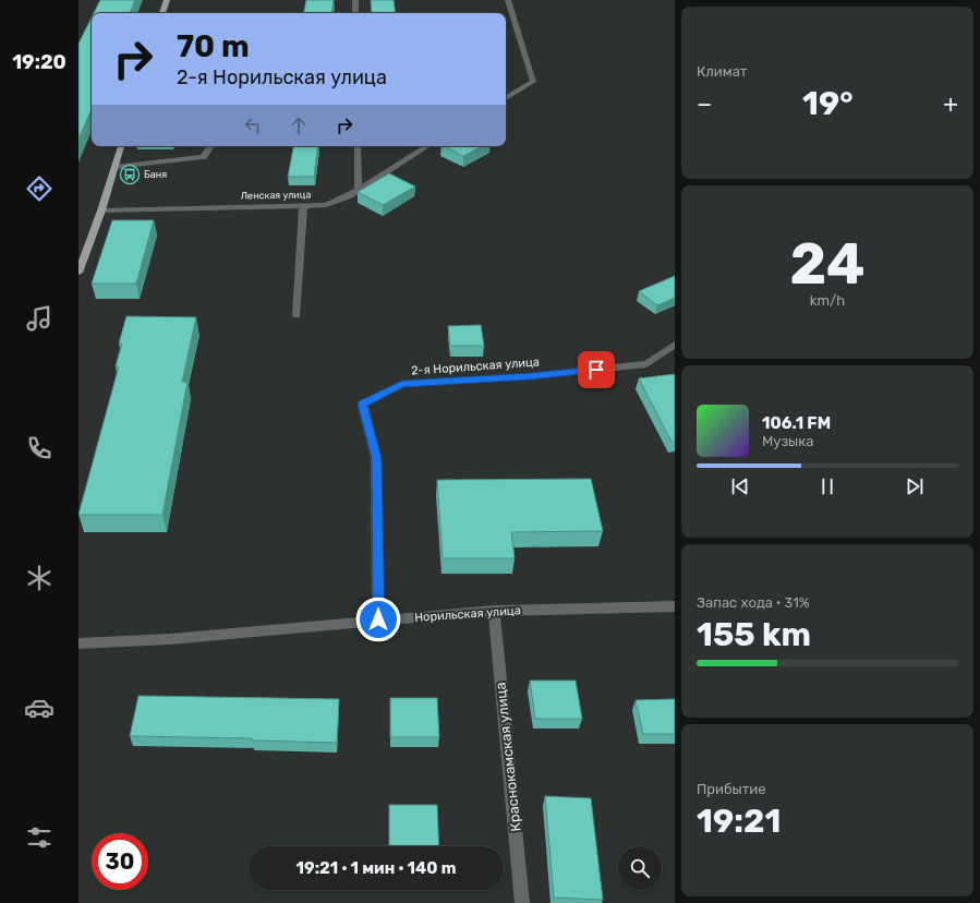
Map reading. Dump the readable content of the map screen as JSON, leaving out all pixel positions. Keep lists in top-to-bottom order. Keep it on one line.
{"streets":{"street":["Ленская улица","2-я Норильская улица","Норильская улица","Краснокамская улица"]},"crossings":[["2-я Норильская улица","Норильская улица"],["Норильская улица","Краснокамская улица"]],"places":{"bus stop":["Баня"]},"page":{"tabs":"19:20","tile":["Климат",["24","km/h"],["Запас хода · 31%","155 km"],["Прибытие","19:21"]],"turn":["70 m","2-я Норильская улица"],"heat":["−","19°","+"],"song":["106.1 FM","Музыка"],"limit":"30","trip":"19:21 · 1 мин · 140 m"}}
